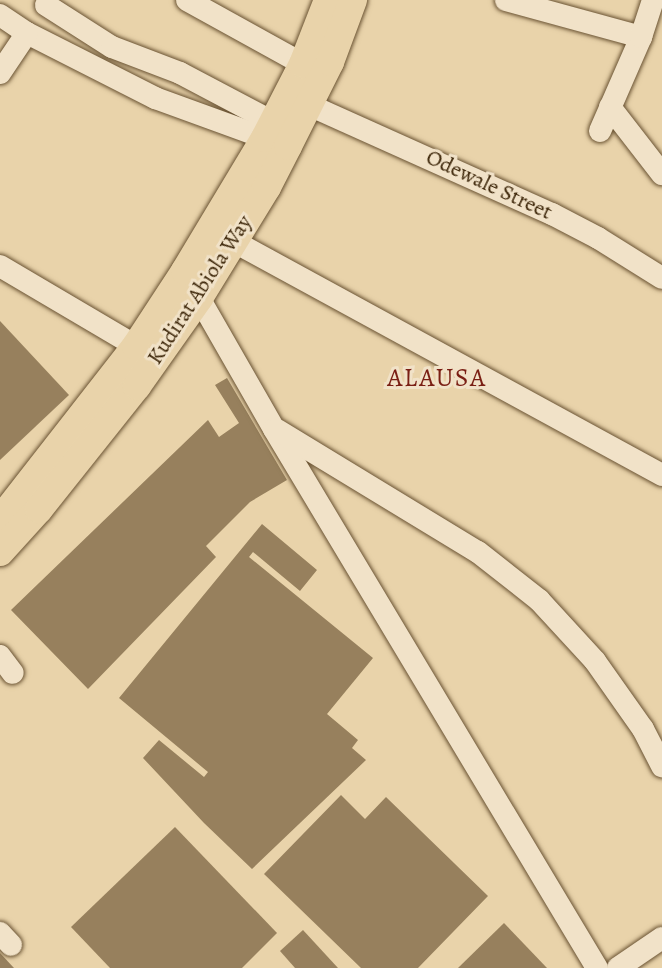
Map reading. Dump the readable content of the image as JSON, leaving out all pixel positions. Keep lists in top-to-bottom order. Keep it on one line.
{"streets":{"main road":["Kudirat Abiola Way"],"street":["Odewale Street"]},"crossings":[["Odewale Street","Kudirat Abiola Way"]],"districts":["ALAUSA"]}
